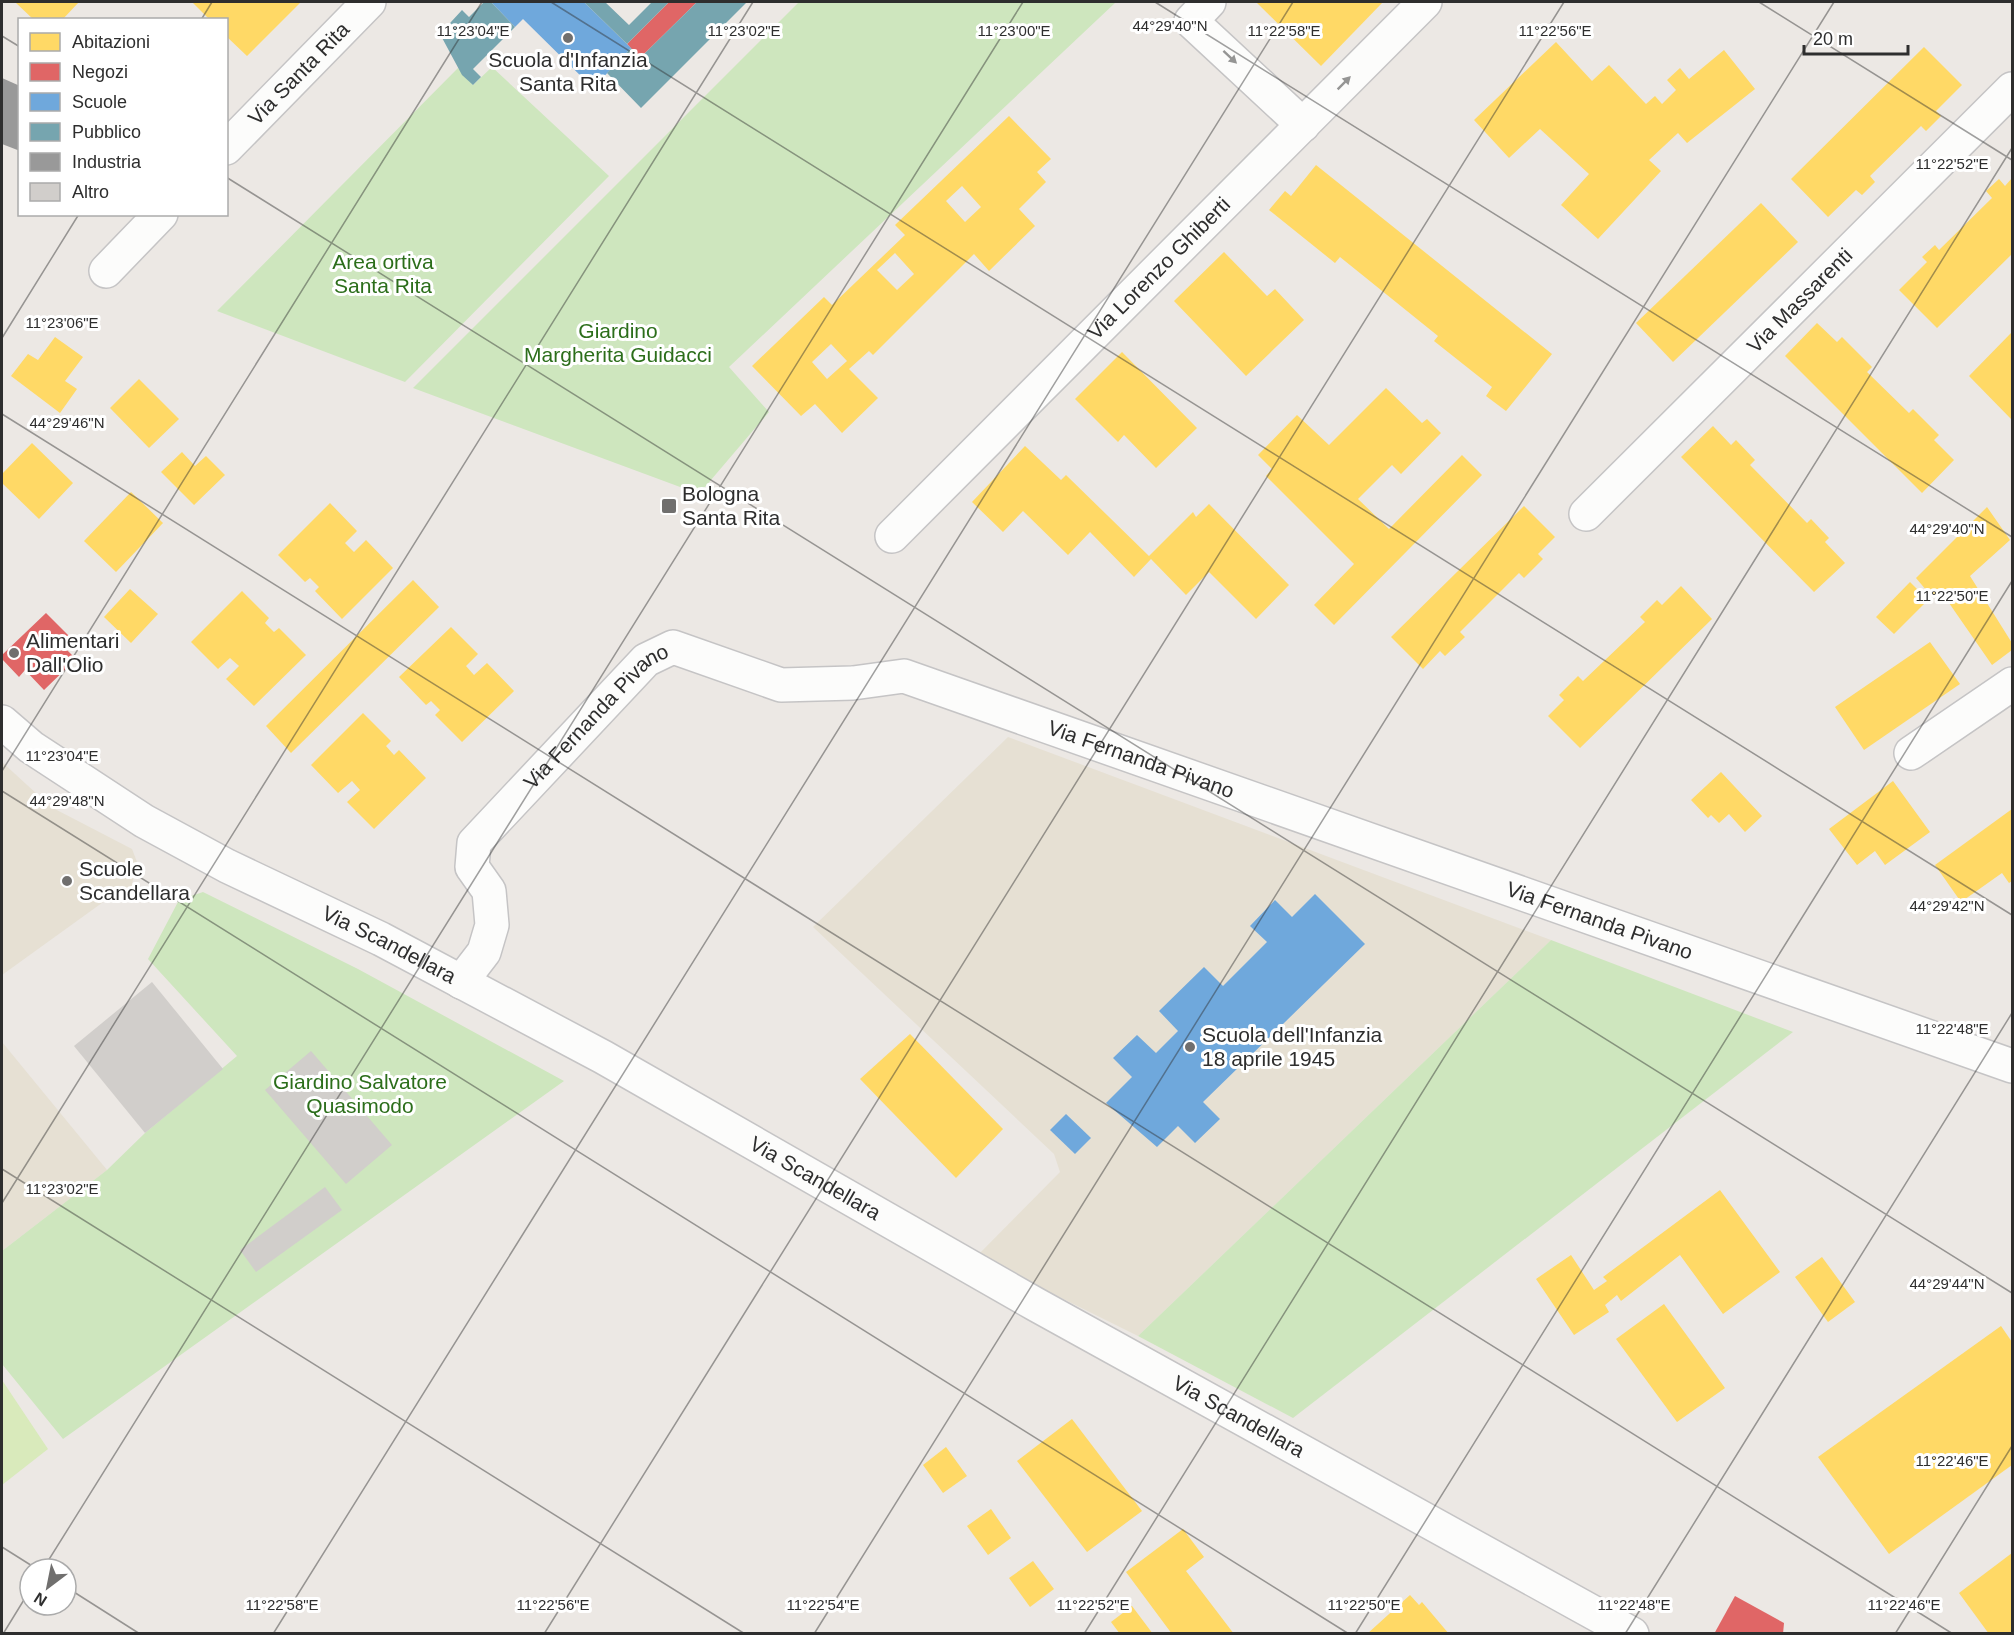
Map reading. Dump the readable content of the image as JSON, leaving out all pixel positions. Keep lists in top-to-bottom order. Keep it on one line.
{"streets":{"street":["Via Santa Rita","Via Lorenzo Ghiberti","Via Massarenti","Via Fernanda Pivano","Via Scandellara"]},"crossings":[["Via Fernanda Pivano","Via Scandellara"]],"parks":["Area ortiva Santa Rita","Giardino Margherita Guidacci","Giardino Salvatore Quasimodo"],"places":{"other":["Scuola d'Infanzia Santa Rita","Alimentari Dall'Olio","Scuole Scandellara","Scuola dell'Infanzia 18 aprile 1945"],"transit":["Bologna Santa Rita"]},"legend":["Abitazioni","Negozi","Scuole","Pubblico","Industria","Altro"],"scale_bar":"20 m","north":"bottom left","coordinates":["44°29'40\"N","11°23'04\"E","11°23'02\"E","11°23'00\"E","11°22'58\"E","11°22'56\"E","11°22'52\"E","11°23'06\"E","44°29'46\"N","11°22'50\"E","44°29'48\"N","44°29'42\"N","11°22'48\"E","44°29'44\"N","11°22'46\"E","11°22'54\"E"]}
